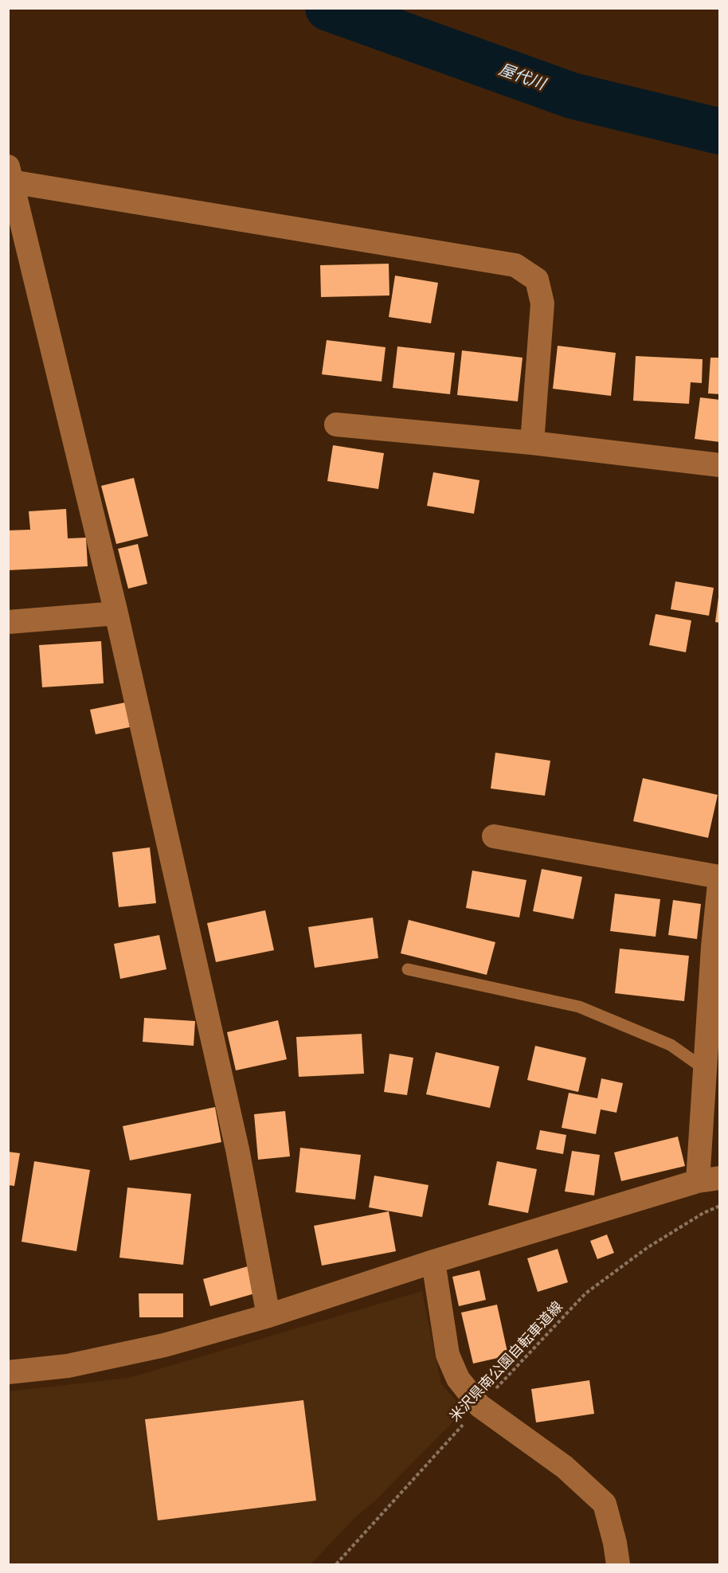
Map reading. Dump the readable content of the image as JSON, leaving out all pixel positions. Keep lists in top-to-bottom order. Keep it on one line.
{"streets":{"path":["米沢県南公園自転車道線"]},"water":["屋代川"]}
